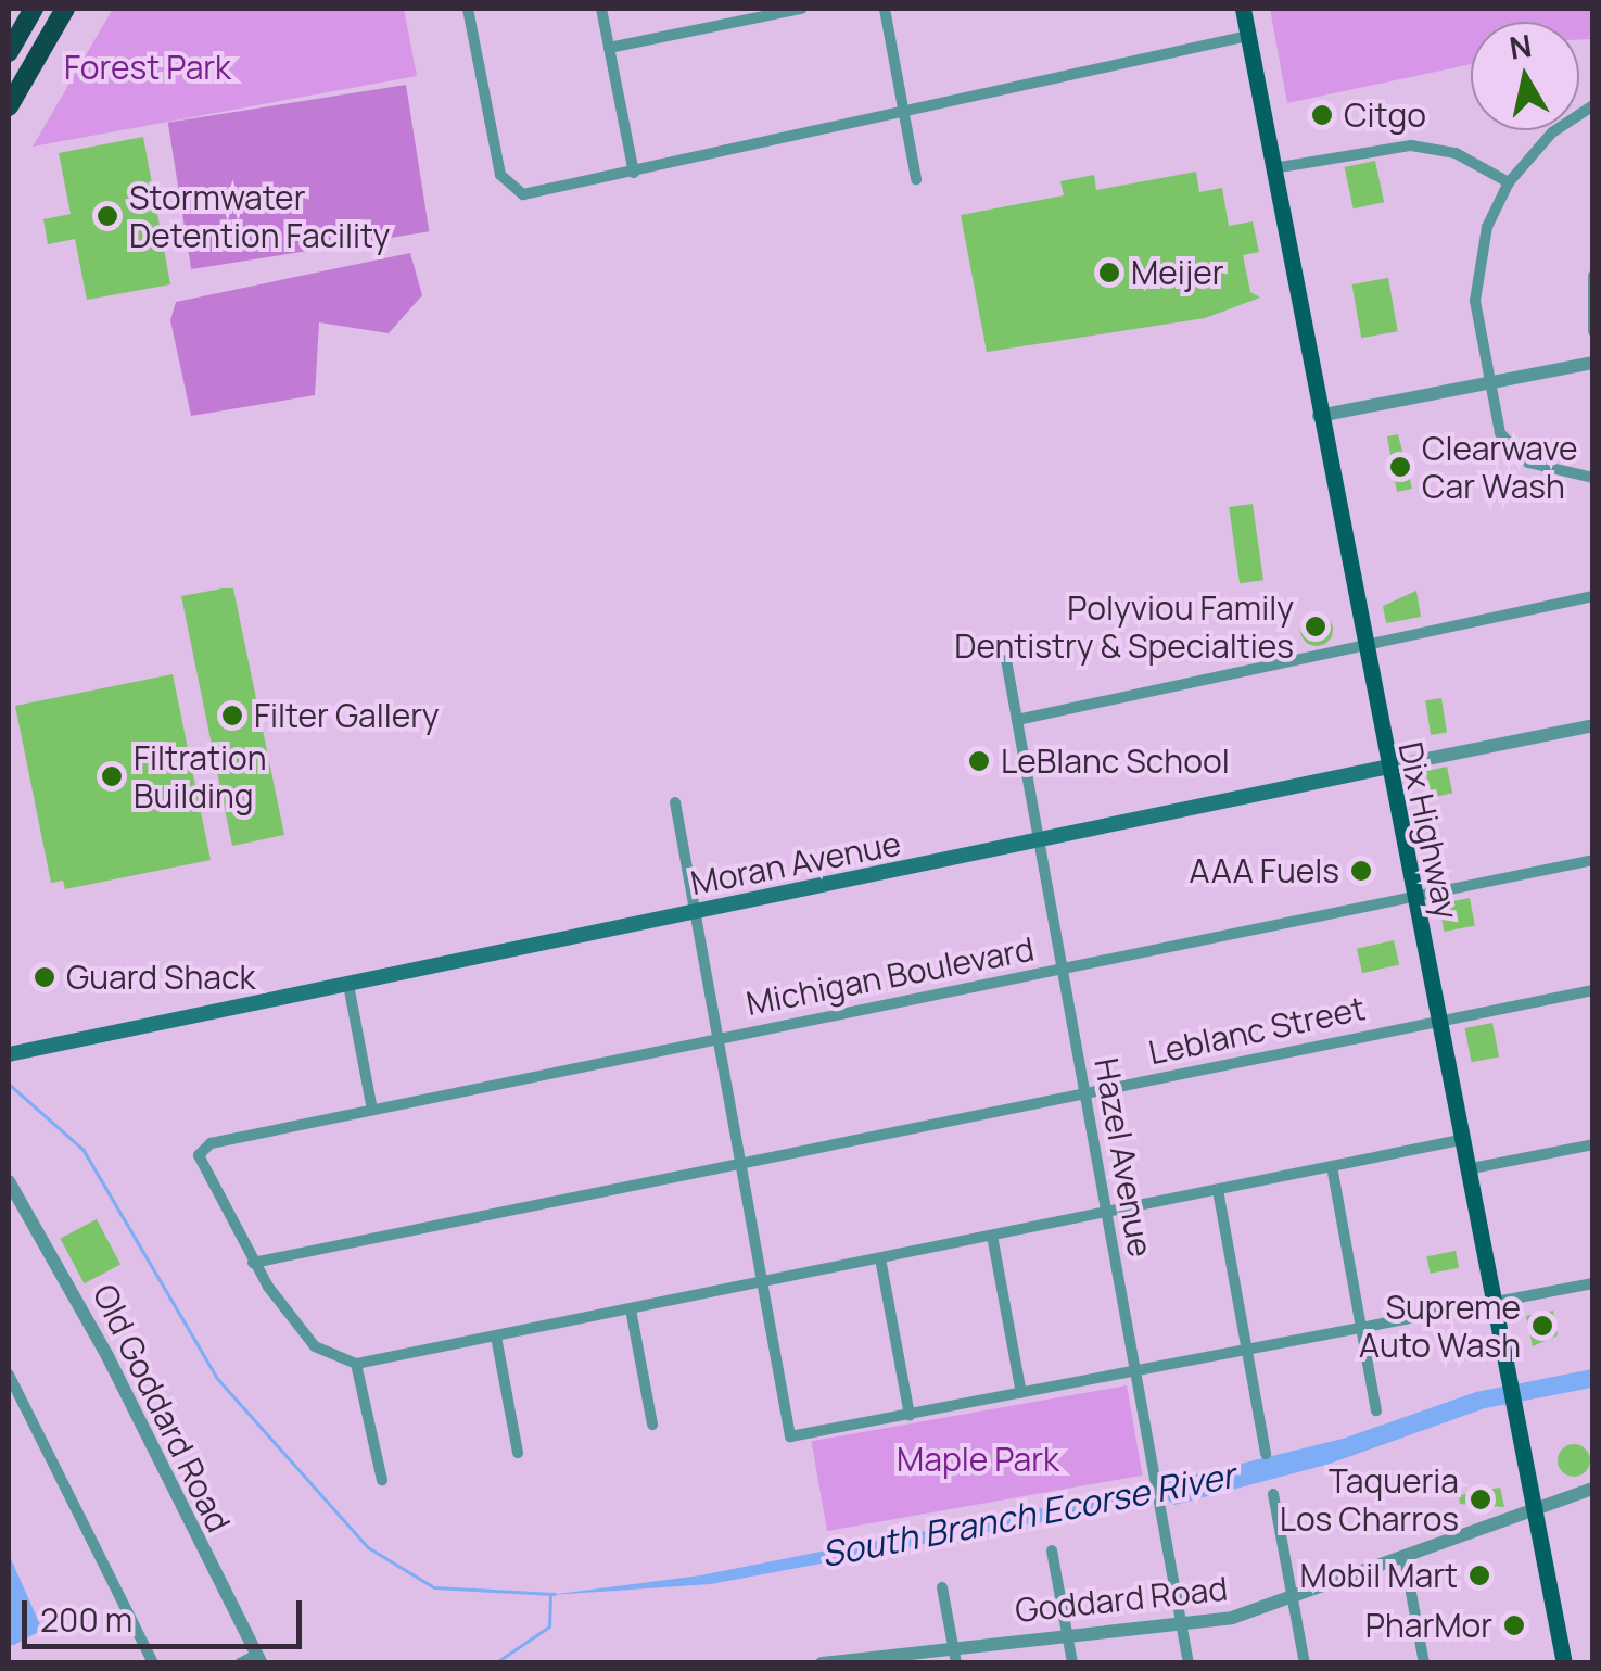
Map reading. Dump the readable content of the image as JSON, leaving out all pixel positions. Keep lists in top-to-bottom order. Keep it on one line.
{"streets":{"main road":["Dix Highway","Moran Avenue"],"street":["Michigan Boulevard","Leblanc Street","Hazel Avenue","Old Goddard Road","Goddard Road"]},"crossings":[["Dix Highway","Moran Avenue"],["Dix Highway","Michigan Boulevard"],["Dix Highway","Leblanc Street"],["Dix Highway","Goddard Road"],["Moran Avenue","Hazel Avenue"],["Michigan Boulevard","Leblanc Street"],["Michigan Boulevard","Hazel Avenue"],["Leblanc Street","Hazel Avenue"],["Hazel Avenue","Goddard Road"]],"water":["South Branch Ecorse River"],"parks":["Forest Park","Maple Park"],"places":["Citgo","Stormwater Detention Facility","Meijer","Clearwave Car Wash","Polyviou Family Dentistry & Specialties","Filter Gallery","LeBlanc School","Filtration Building","AAA Fuels","Guard Shack","Supreme Auto Wash","Taqueria Los Charros","Mobil Mart","PharMor"],"scale_bar":"200 m","north":"top"}
